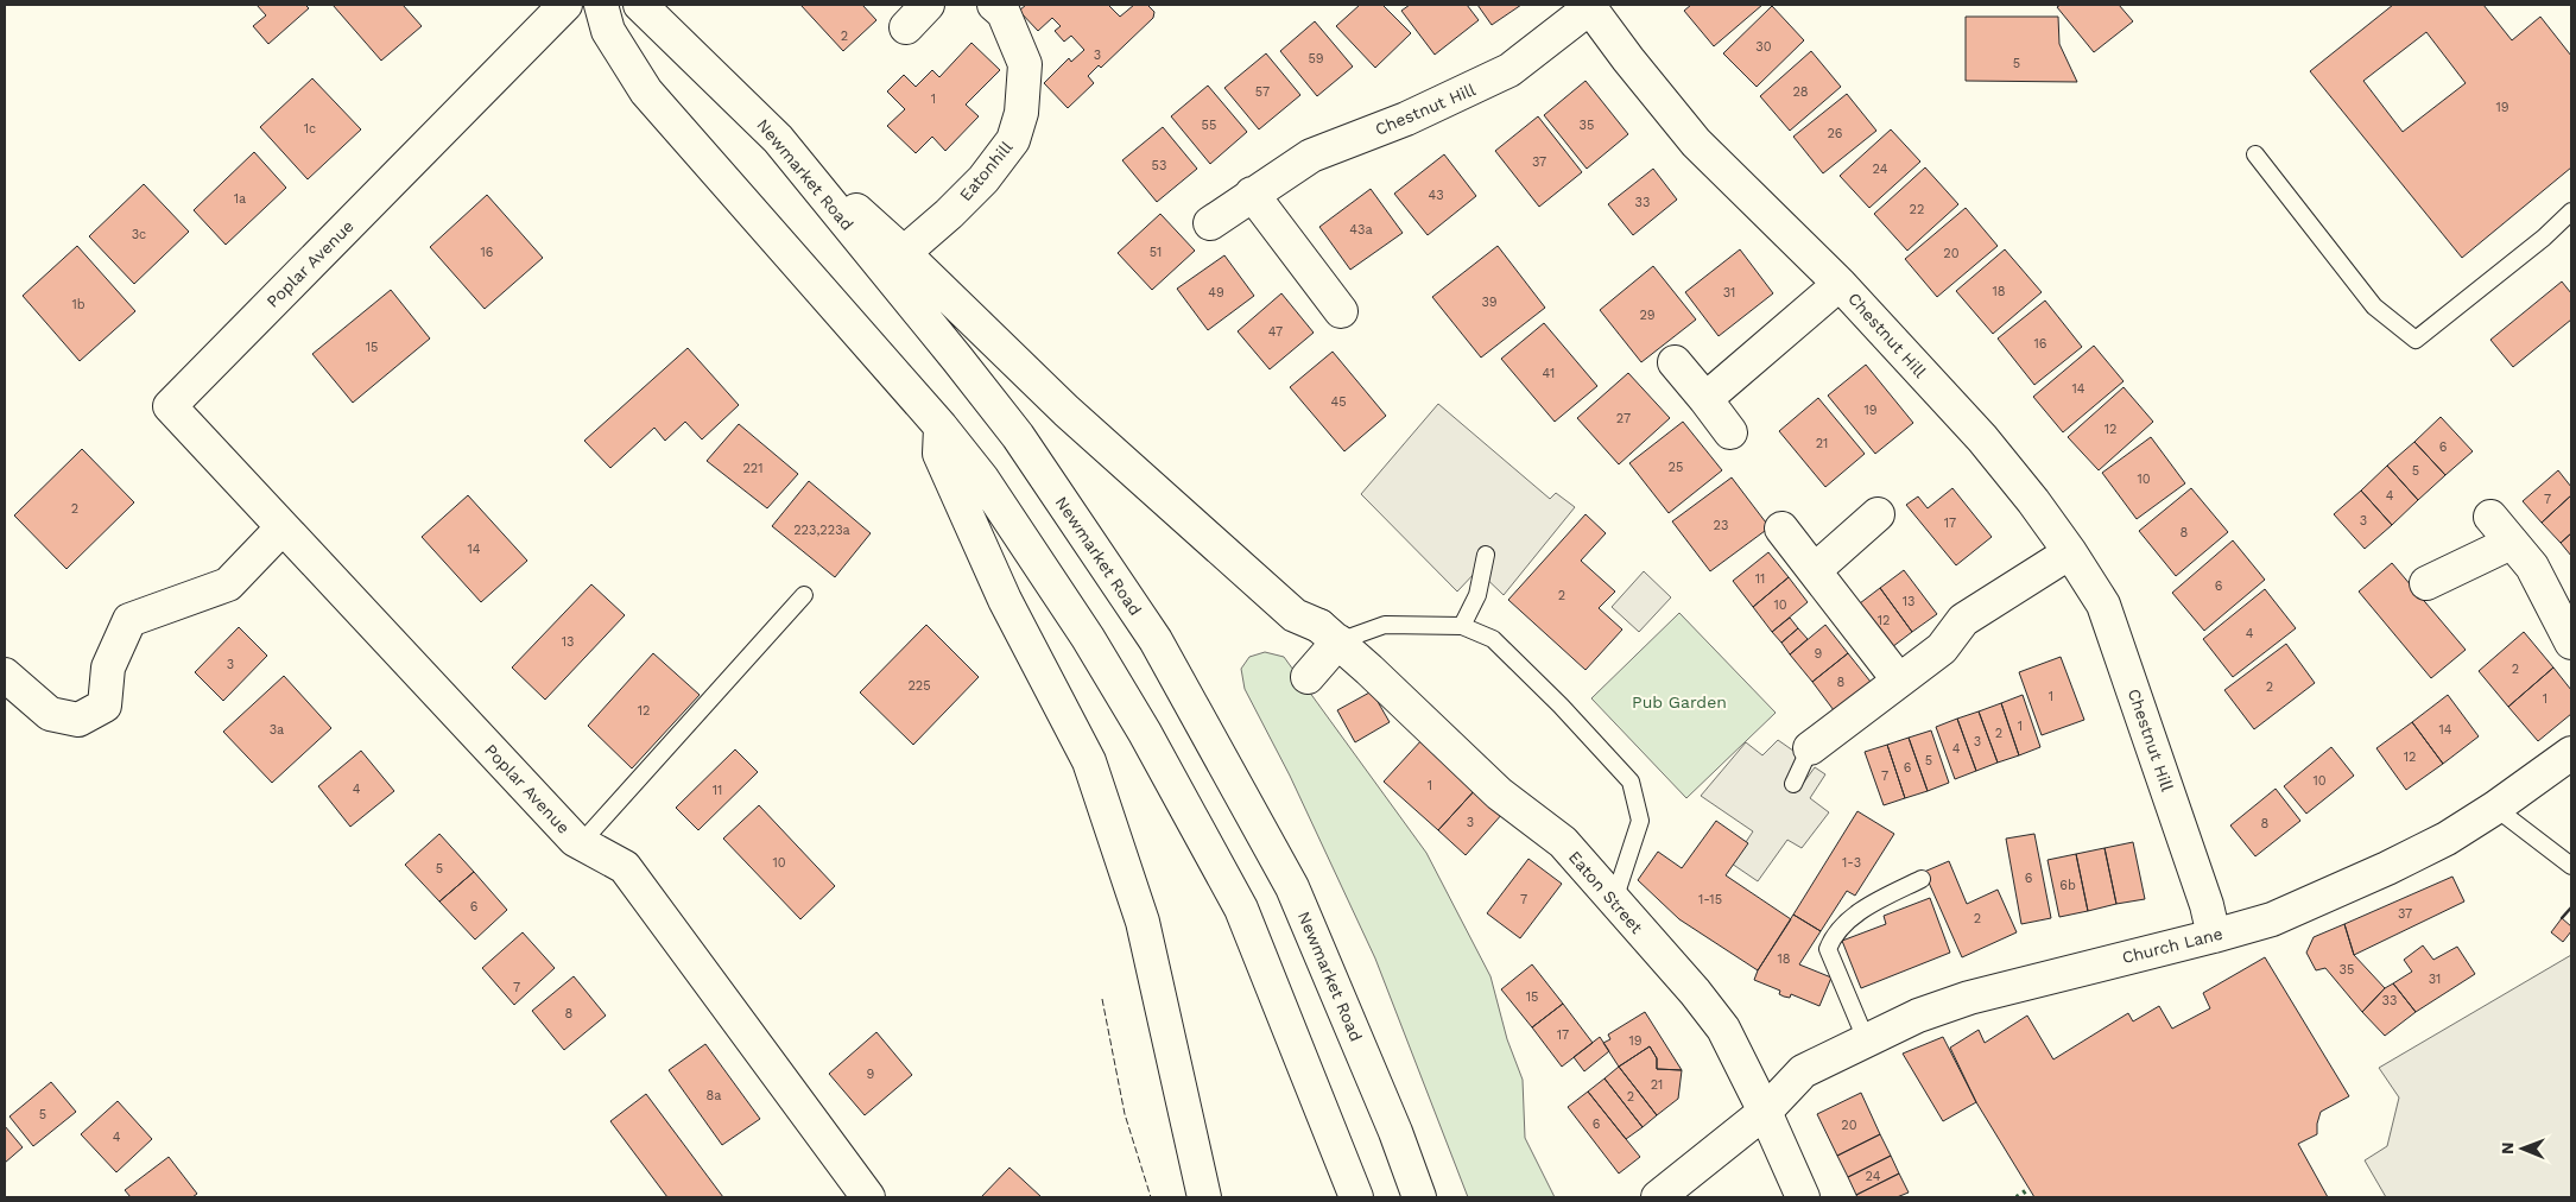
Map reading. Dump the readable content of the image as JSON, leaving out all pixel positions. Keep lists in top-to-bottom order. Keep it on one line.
{"streets":{"main road":["Chestnut Hill","Eatonhill","Newmarket Road","Poplar Avenue","Eaton Street","Church Lane"]},"crossings":[["Chestnut Hill","Church Lane"],["Eatonhill","Eaton Street"],["Newmarket Road","Eaton Street"],["Eaton Street","Church Lane"]],"parks":["Pub Garden"],"house_numbers":["2","30","3","59","5","57","28","1","19","55","35","1c","26","37","53","24","43","1a","33","22","43a","3c","16","51","20","18","49","31","39","1b","29","47","16","15","41","14","45","19","27","12","21","6","25","221","5","10","4","7","2","3","17","23","223,223a","8","14","11","6","2","13","10","12","4","13","9","3","2","8","225","2","1","1","12","1","3a","14","2","3","4","12","5","6","7","10","1","4","11","3","8","10","1-3","5","6","6b","7","1-15","6","37","2","18","35","31","7","15","33","8","17","19","9","21","8a","2","5","6","20","4","24"],"north":"left"}
